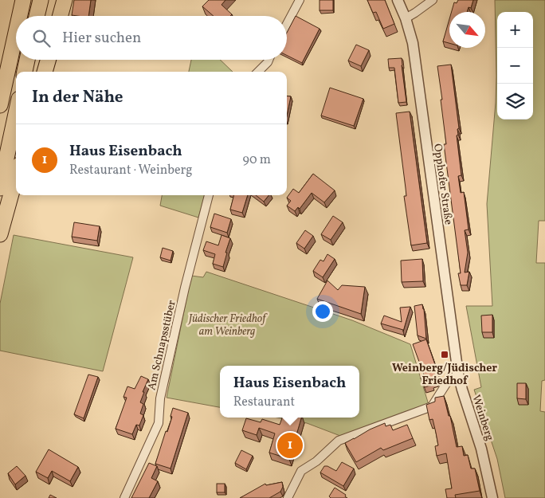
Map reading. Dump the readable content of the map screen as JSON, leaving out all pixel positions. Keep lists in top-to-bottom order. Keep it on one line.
{"streets":{"street":["Opphofer Straße","Am Schnapsstüber","Weinberg"]},"crossings":[["Opphofer Straße","Weinberg"]],"parks":["Jüdischer Friedhof am Weinberg"],"places":{"transit":["Weinberg/Jüdischer Friedhof"]},"north":"bottom right","page":{"map_buttons":["+","−"],"search":"Hier suchen","heading":"In der Nähe","list":[{"mark":"1","name":"Haus Eisenbach","note":"Restaurant · Weinberg","value":"90 m"}],"popup":["Haus Eisenbach","Restaurant"],"pins":"1"}}
